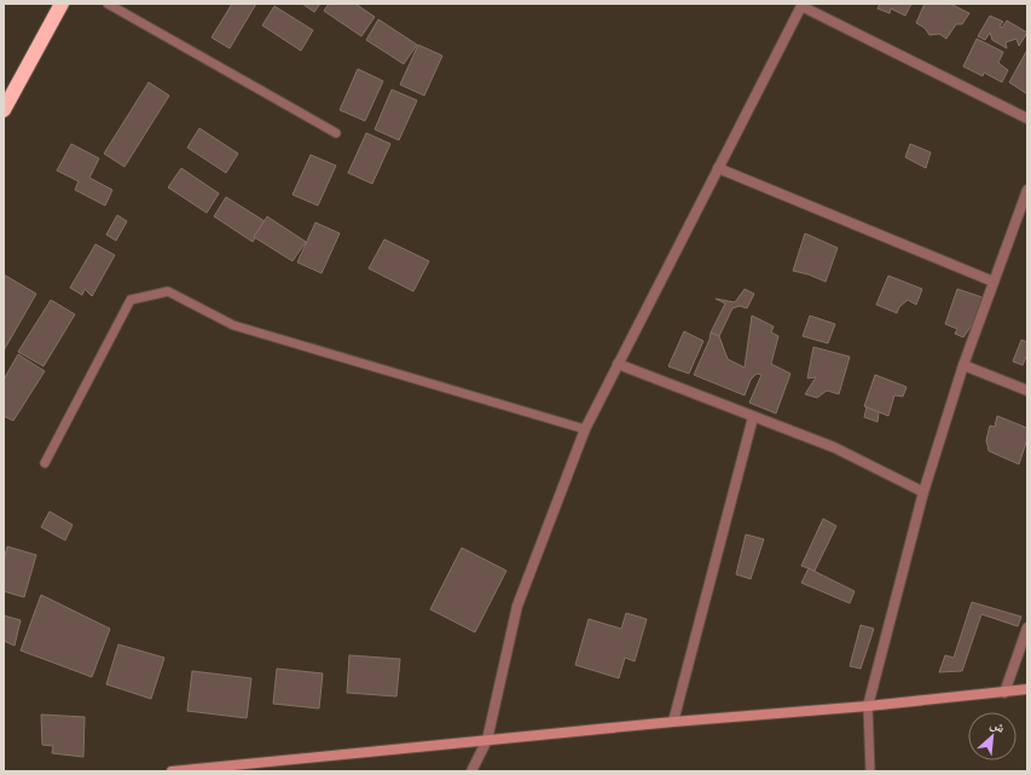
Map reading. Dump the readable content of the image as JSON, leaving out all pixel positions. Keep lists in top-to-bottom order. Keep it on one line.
{"north":"top right"}
